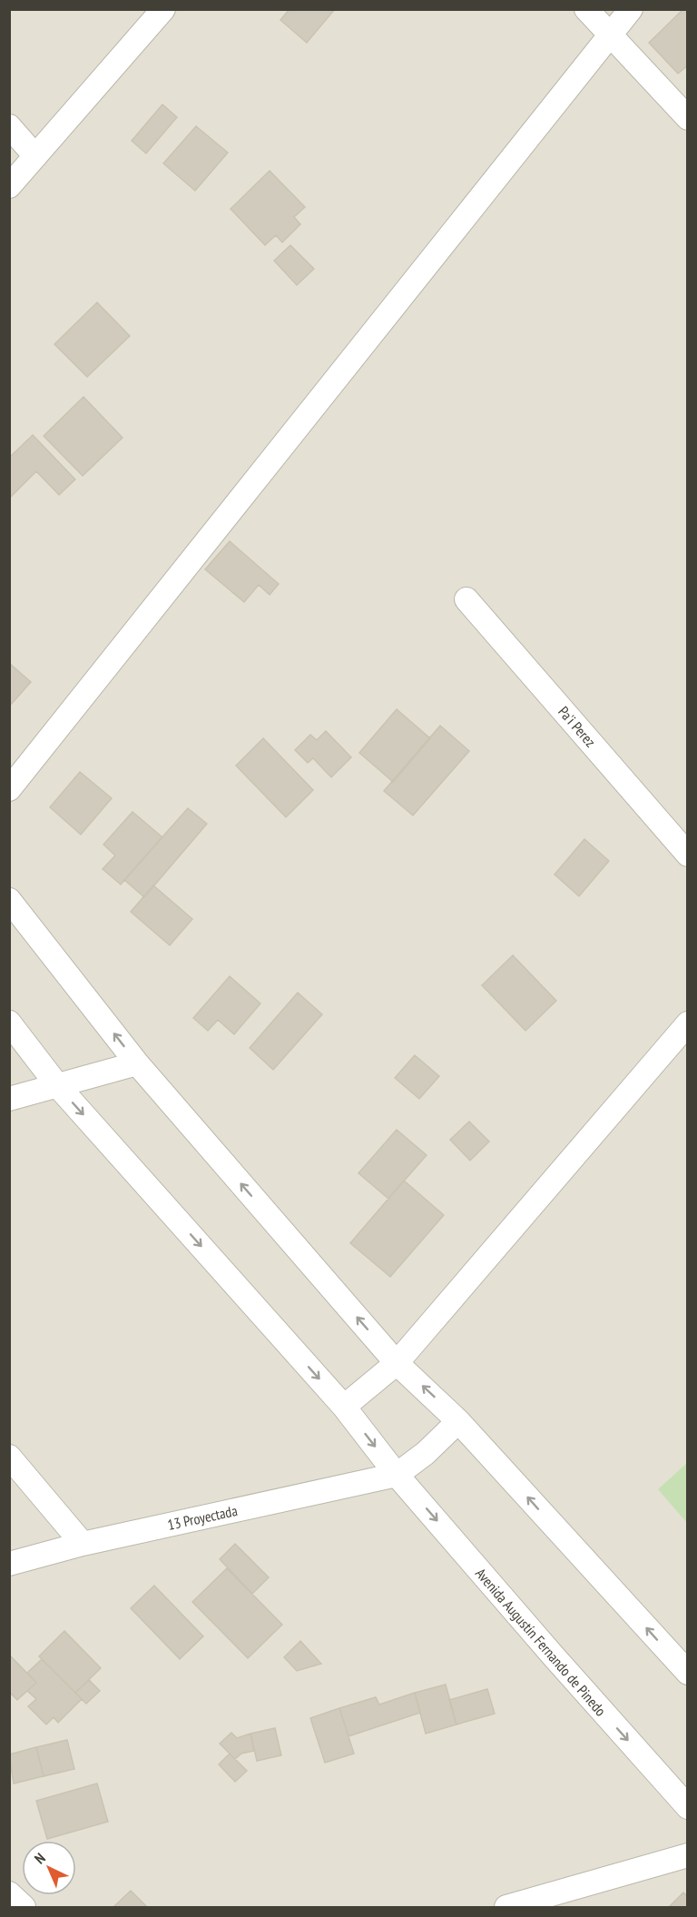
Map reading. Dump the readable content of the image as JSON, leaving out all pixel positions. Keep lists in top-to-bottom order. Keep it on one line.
{"streets":{"street":["Pa'i Perez","13 Proyectada","Avenida Augustín Fernando de Pinedo"]},"crossings":[["13 Proyectada","Avenida Augustín Fernando de Pinedo"]],"north":"top left"}
